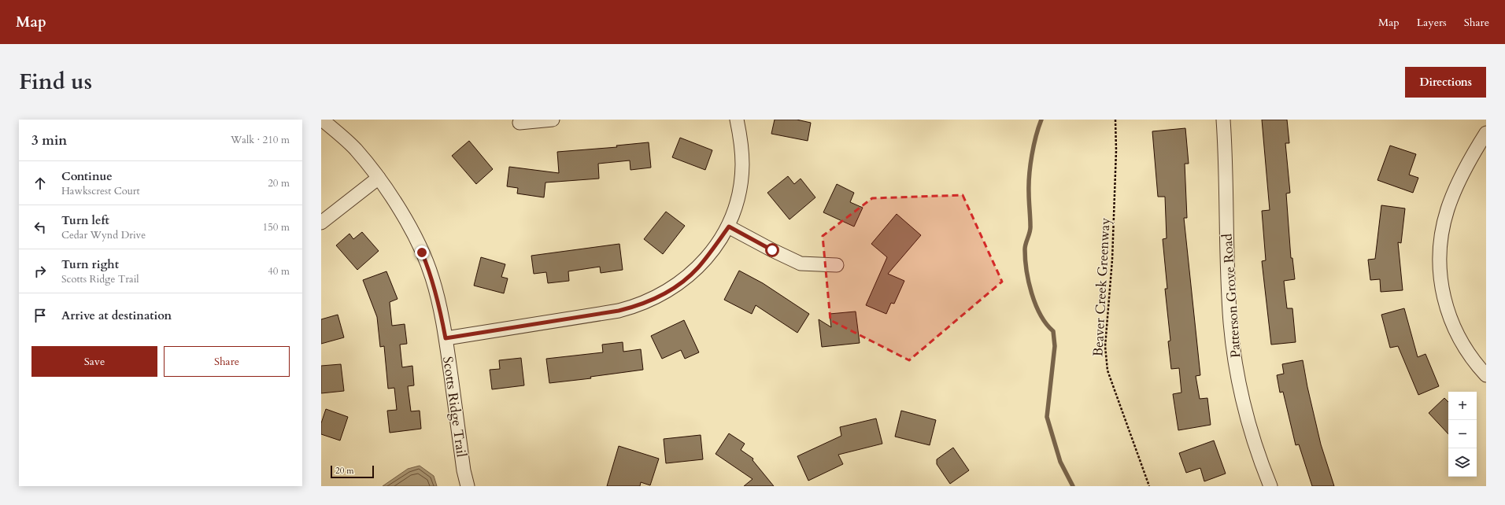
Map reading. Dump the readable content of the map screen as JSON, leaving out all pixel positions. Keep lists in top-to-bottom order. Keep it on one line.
{"streets":{"street":["Patterson Grove Road","Scotts Ridge Trail"],"path":["Beaver Creek Greenway"]},"scale_bar":"20 m","page":{"header":"Map","nav":["Map","Layers","Share"],"title":"Find us","buttons":["Directions",["Save","Share"]],"heading":["3 min","Walk · 210 m"],"list":[["Continue","Hawkscrest Court","20 m"],["Turn left","Cedar Wynd Drive","150 m"],["Turn right","Scotts Ridge Trail","40 m"],"Arrive at destination"],"map_buttons":["+","−"],"scale":"20 m"}}
